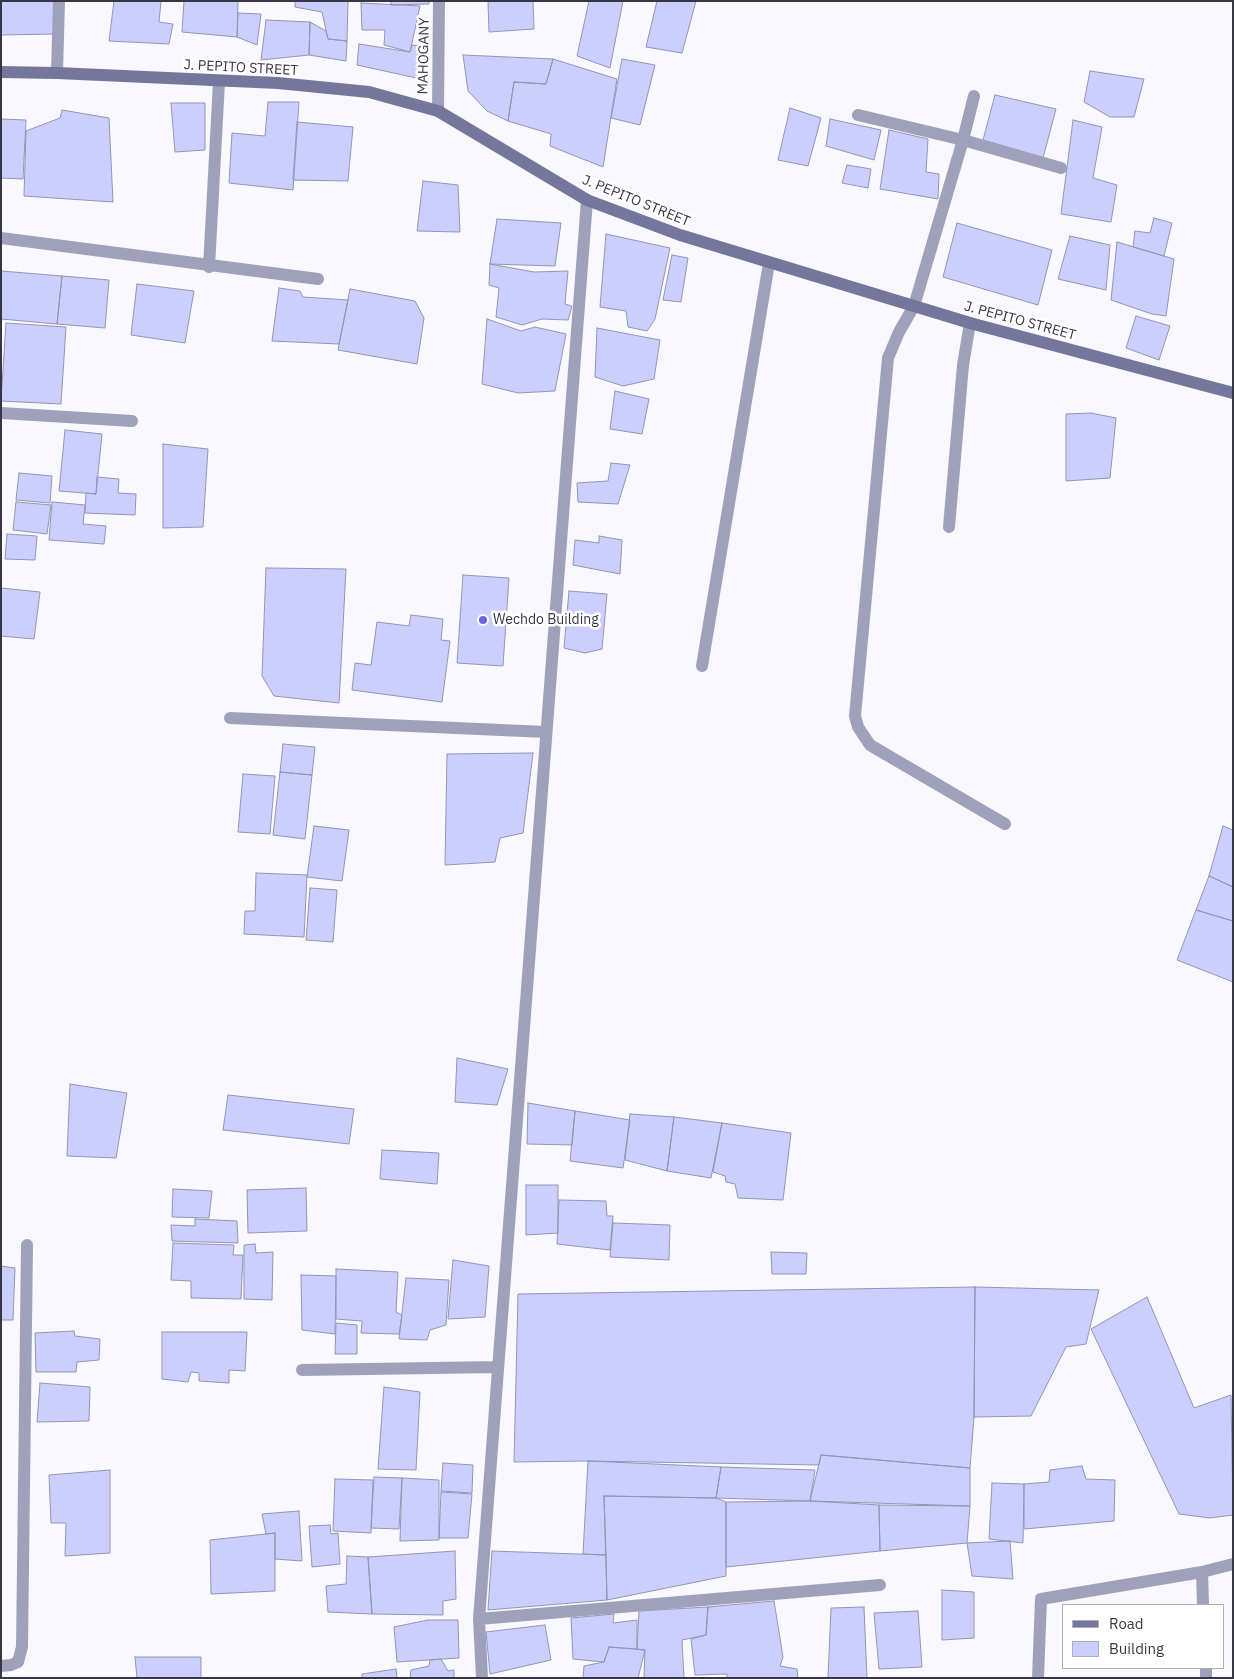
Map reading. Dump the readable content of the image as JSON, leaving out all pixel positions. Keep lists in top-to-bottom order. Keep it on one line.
{"streets":{"street":["MAHOGANY","J. PEPITO STREET"]},"crossings":[["MAHOGANY","J. PEPITO STREET"]],"places":["Wechdo Building"],"legend":["Road","Building"]}
